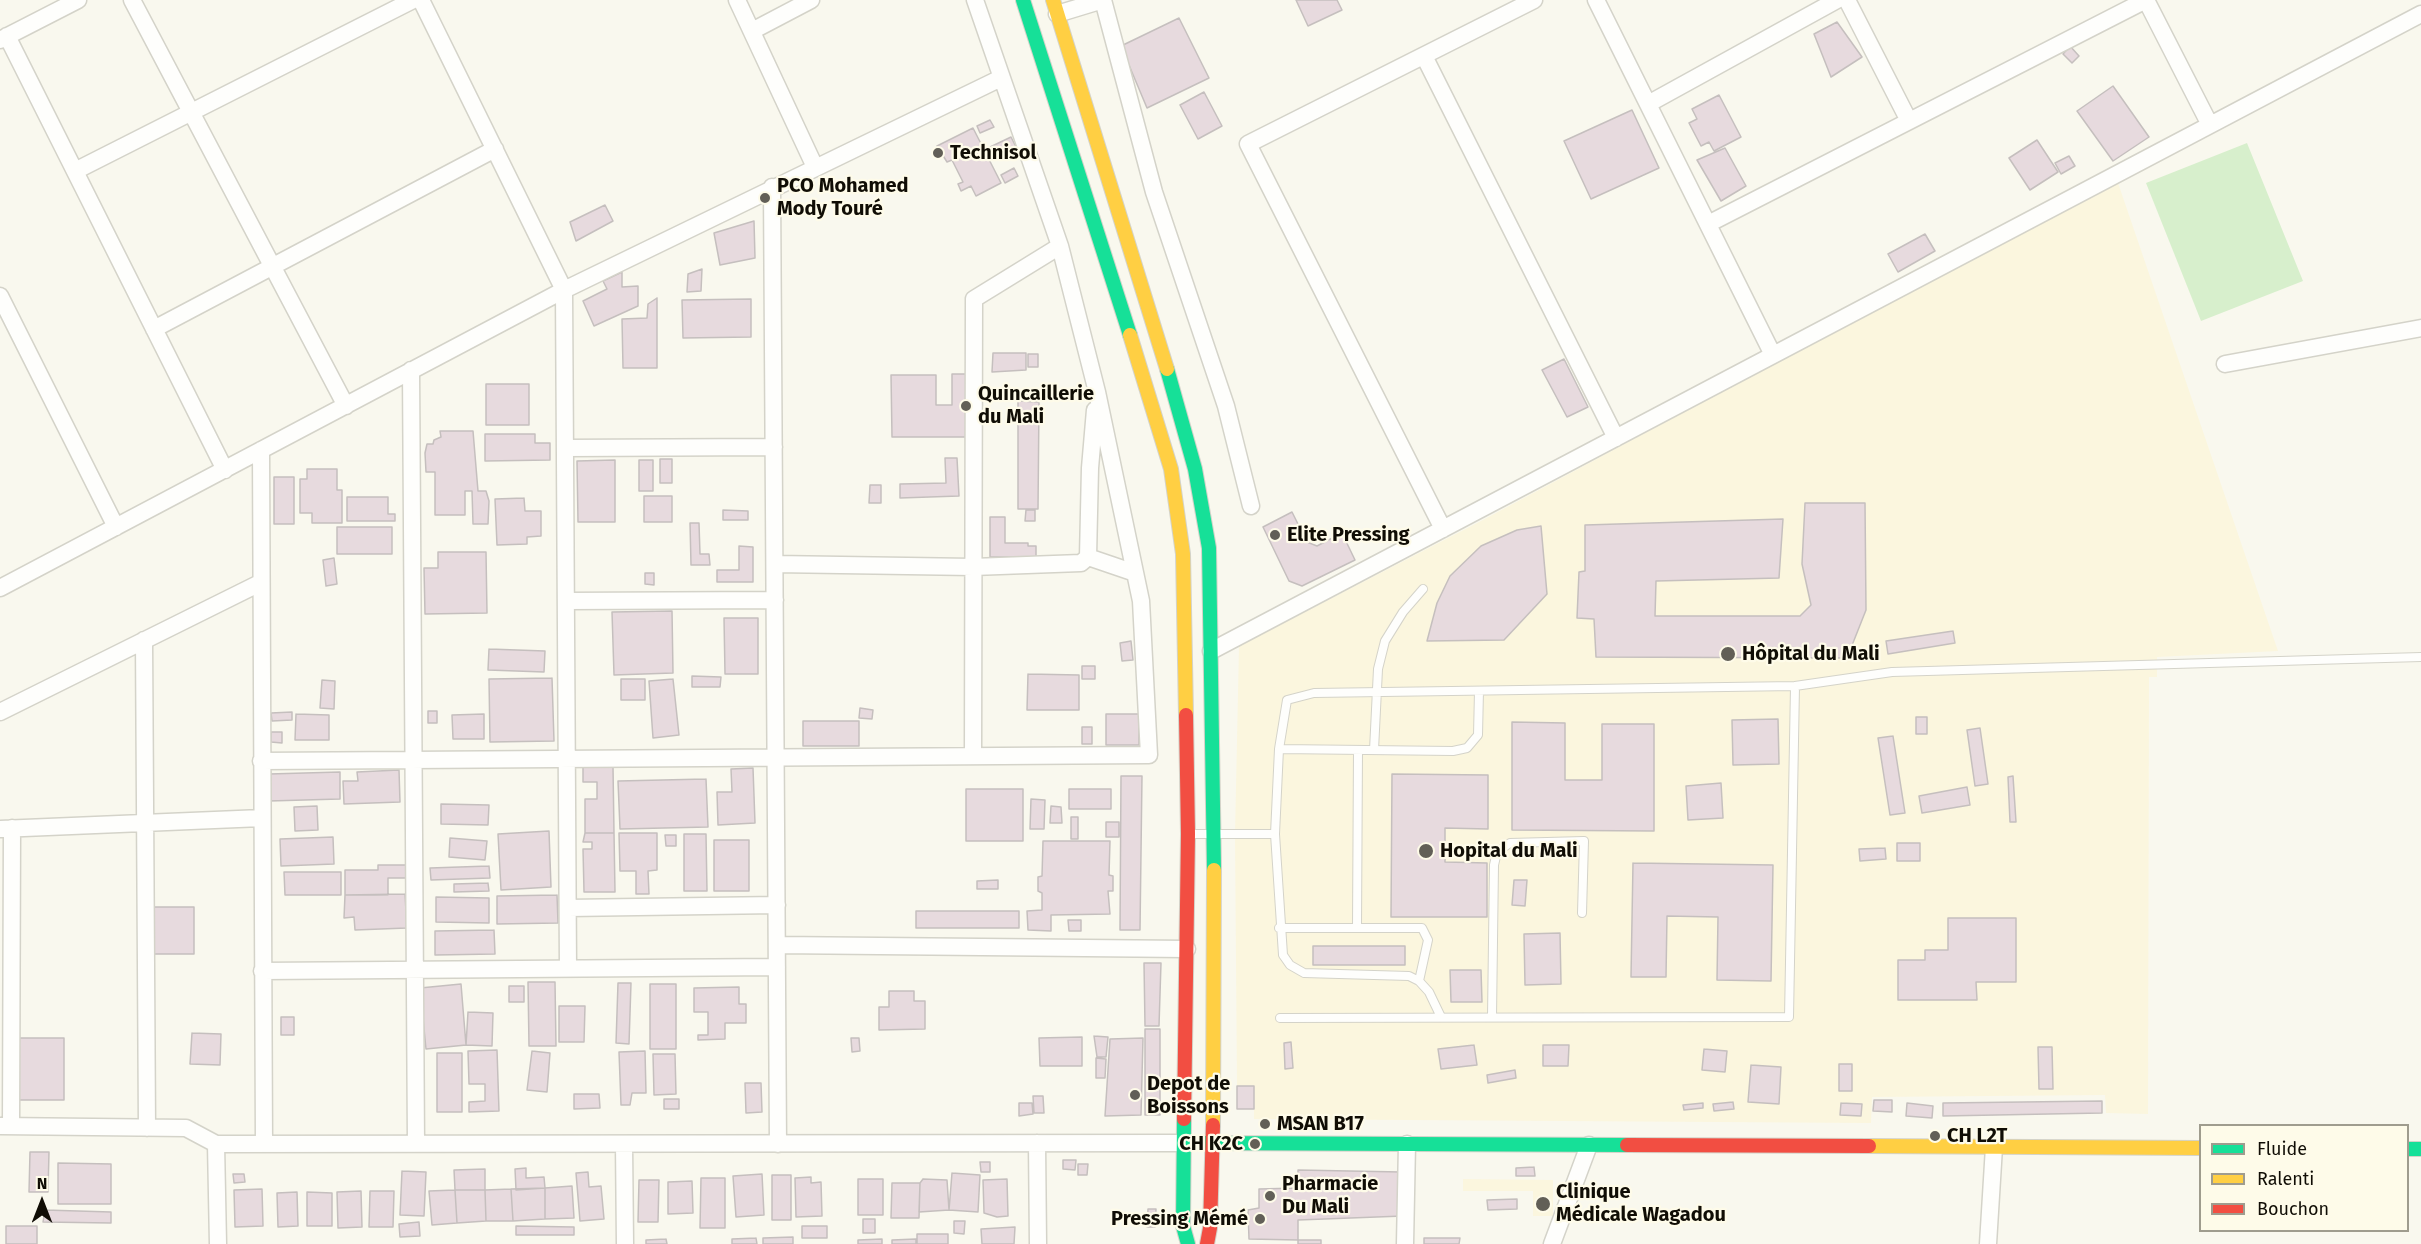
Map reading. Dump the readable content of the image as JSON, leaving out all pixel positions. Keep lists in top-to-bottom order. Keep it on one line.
{"places":["Technisol","PCO Mohamed Mody Touré","Quincaillerie du Mali","Elite Pressing","Hôpital du Mali","Hopital du Mali","Depot de Boissons","MSAN B17","CH L2T","CH K2C","Pharmacie Du Mali","Clinique Médicale Wagadou","Pressing Mémé"],"legend":["Fluide","Ralenti","Bouchon"],"north":"top"}
